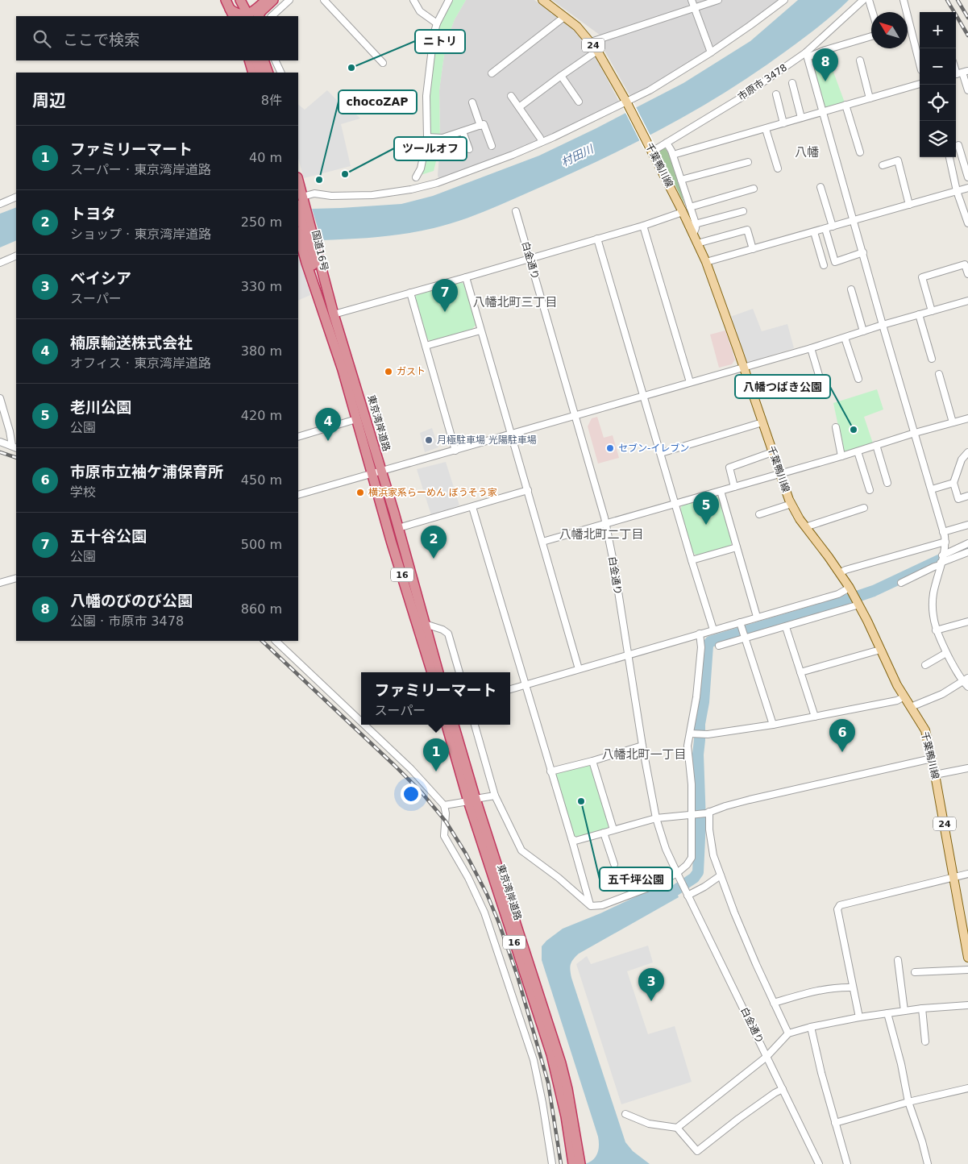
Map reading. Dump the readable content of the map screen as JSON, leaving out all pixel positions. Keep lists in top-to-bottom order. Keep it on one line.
{"streets":{"highway":["国道16号","東京湾岸道路","16"],"main road":["24","千葉鴨川線"],"street":["市原市 3478","白金通り"]},"crossings":[["市原市 3478","千葉鴨川線"],["国道16号","東京湾岸道路"]],"districts":["八幡","八幡北町三丁目","八幡北町二丁目","八幡北町一丁目"],"water":["村田川"],"places":["ニトリ","ツールオフ","chocoZAP","ガスト","八幡つばき公園","月極駐車場 光陽駐車場","セブン-イレブン","横浜家系らーめん ぼうそう家","五千坪公園"],"north":"top left","page":{"map_buttons":["+","−"],"search":"ここで検索","pins":["8","7","4","5","2","6","1","3"],"heading":["周辺","8件"],"list":[{"mark":"1","name":"ファミリーマート","note":"スーパー · 東京湾岸道路","value":"40 m"},{"mark":"2","name":"トヨタ","note":"ショップ · 東京湾岸道路","value":"250 m"},{"mark":"3","name":"ベイシア","note":"スーパー","value":"330 m"},{"mark":"4","name":"楠原輸送株式会社","note":"オフィス · 東京湾岸道路","value":"380 m"},{"mark":"5","name":"老川公園","note":"公園","value":"420 m"},{"mark":"6","name":"市原市立袖ケ浦保育所","note":"学校","value":"450 m"},{"mark":"7","name":"五十谷公園","note":"公園","value":"500 m"},{"mark":"8","name":"八幡のびのび公園","note":"公園 · 市原市 3478","value":"860 m"}],"popup":["ファミリーマート","スーパー"]}}
